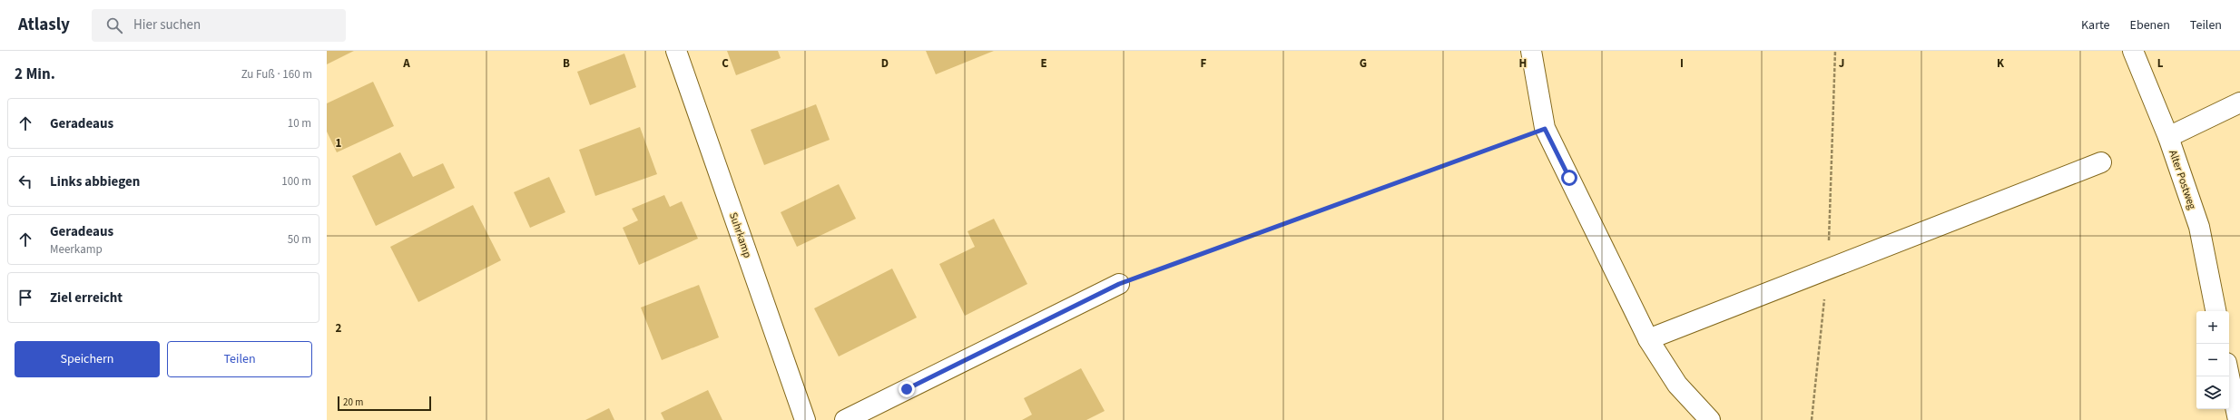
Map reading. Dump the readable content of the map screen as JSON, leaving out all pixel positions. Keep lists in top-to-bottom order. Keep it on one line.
{"streets":{"street":["Alter Postweg","Suhrkamp"]},"scale_bar":"20 m","page":{"header":"Atlasly","search":"Hier suchen","nav":["Karte","Ebenen","Teilen"],"heading":["2 Min.","Zu Fuß · 160 m"],"list":[["Geradeaus","10 m"],["Links abbiegen","100 m"],["Geradeaus","Meerkamp","50 m"],"Ziel erreicht"],"map_buttons":["+","−"],"buttons":["Speichern","Teilen"],"scale":"20 m"},"grid":{"columns":["A","B","C","D","E","F","G","H","I","J","K","L"],"rows":["1","2"]}}
